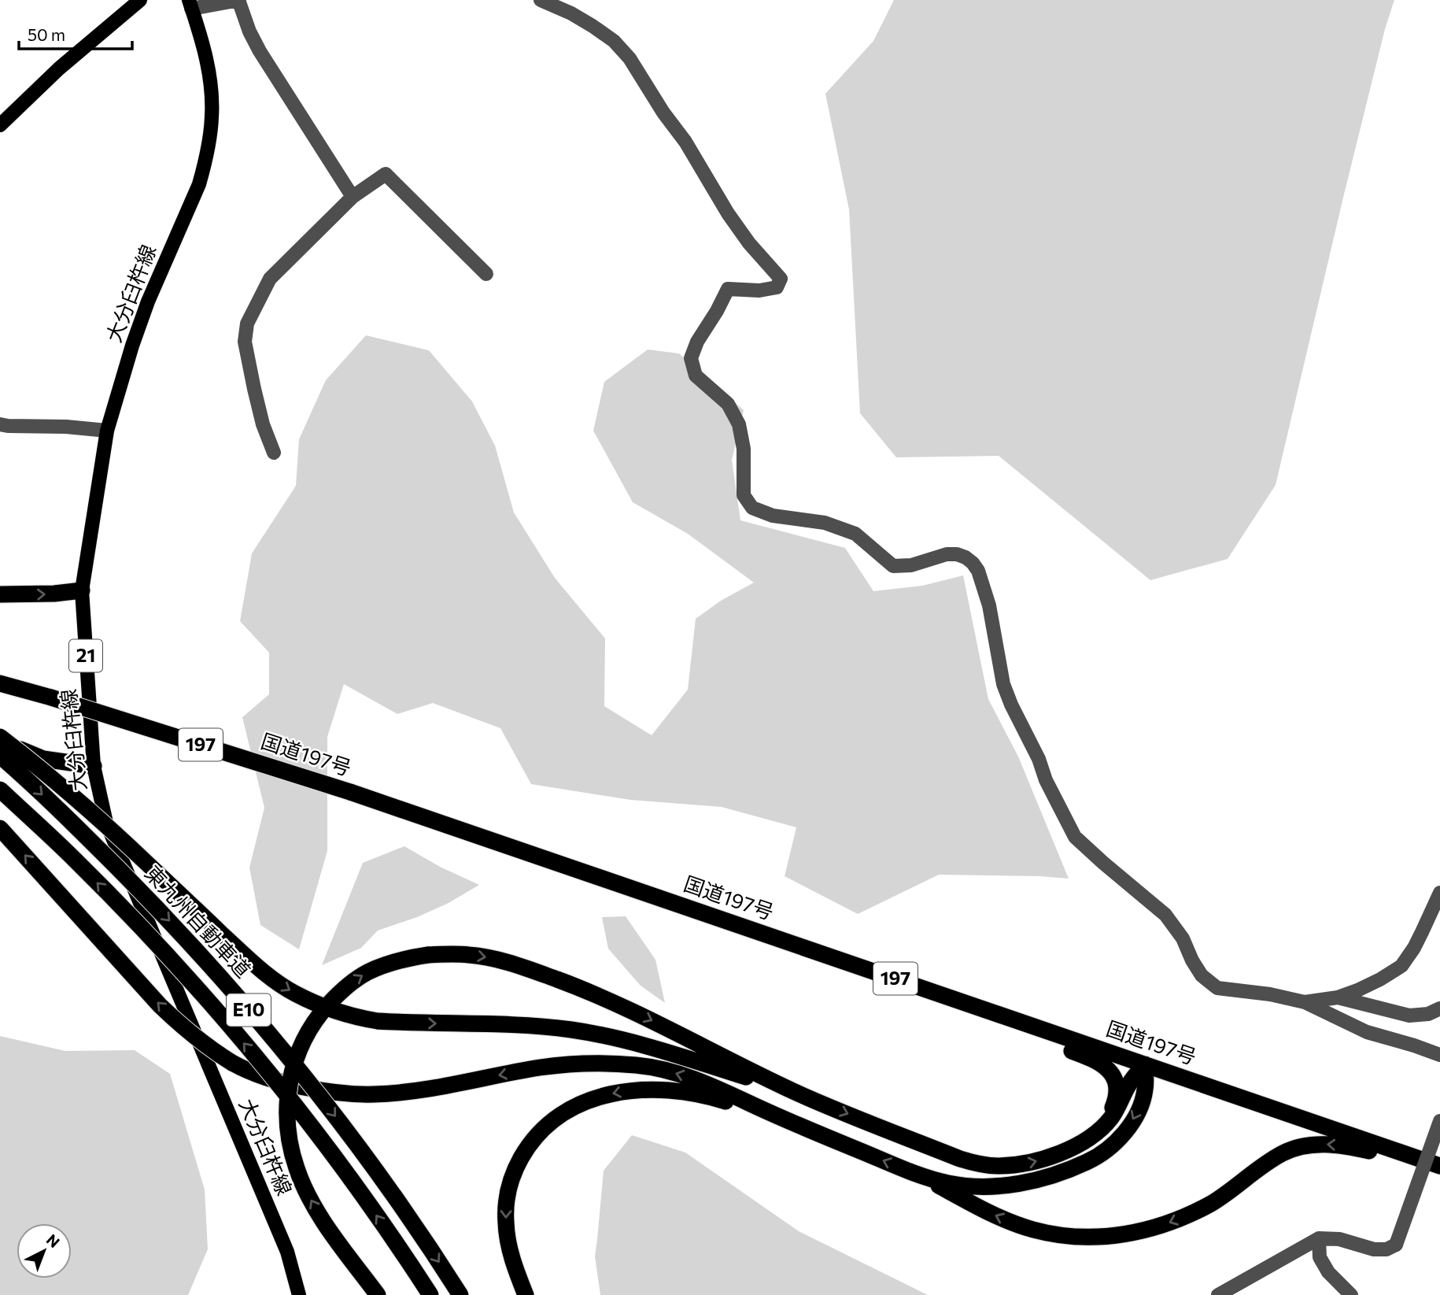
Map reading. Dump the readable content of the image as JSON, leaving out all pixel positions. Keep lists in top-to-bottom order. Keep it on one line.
{"streets":{"highway":["197","国道197号","東九州自動車道","E10"],"main road":["大分臼杵線","21"]},"scale_bar":"50 m","north":"top right"}
